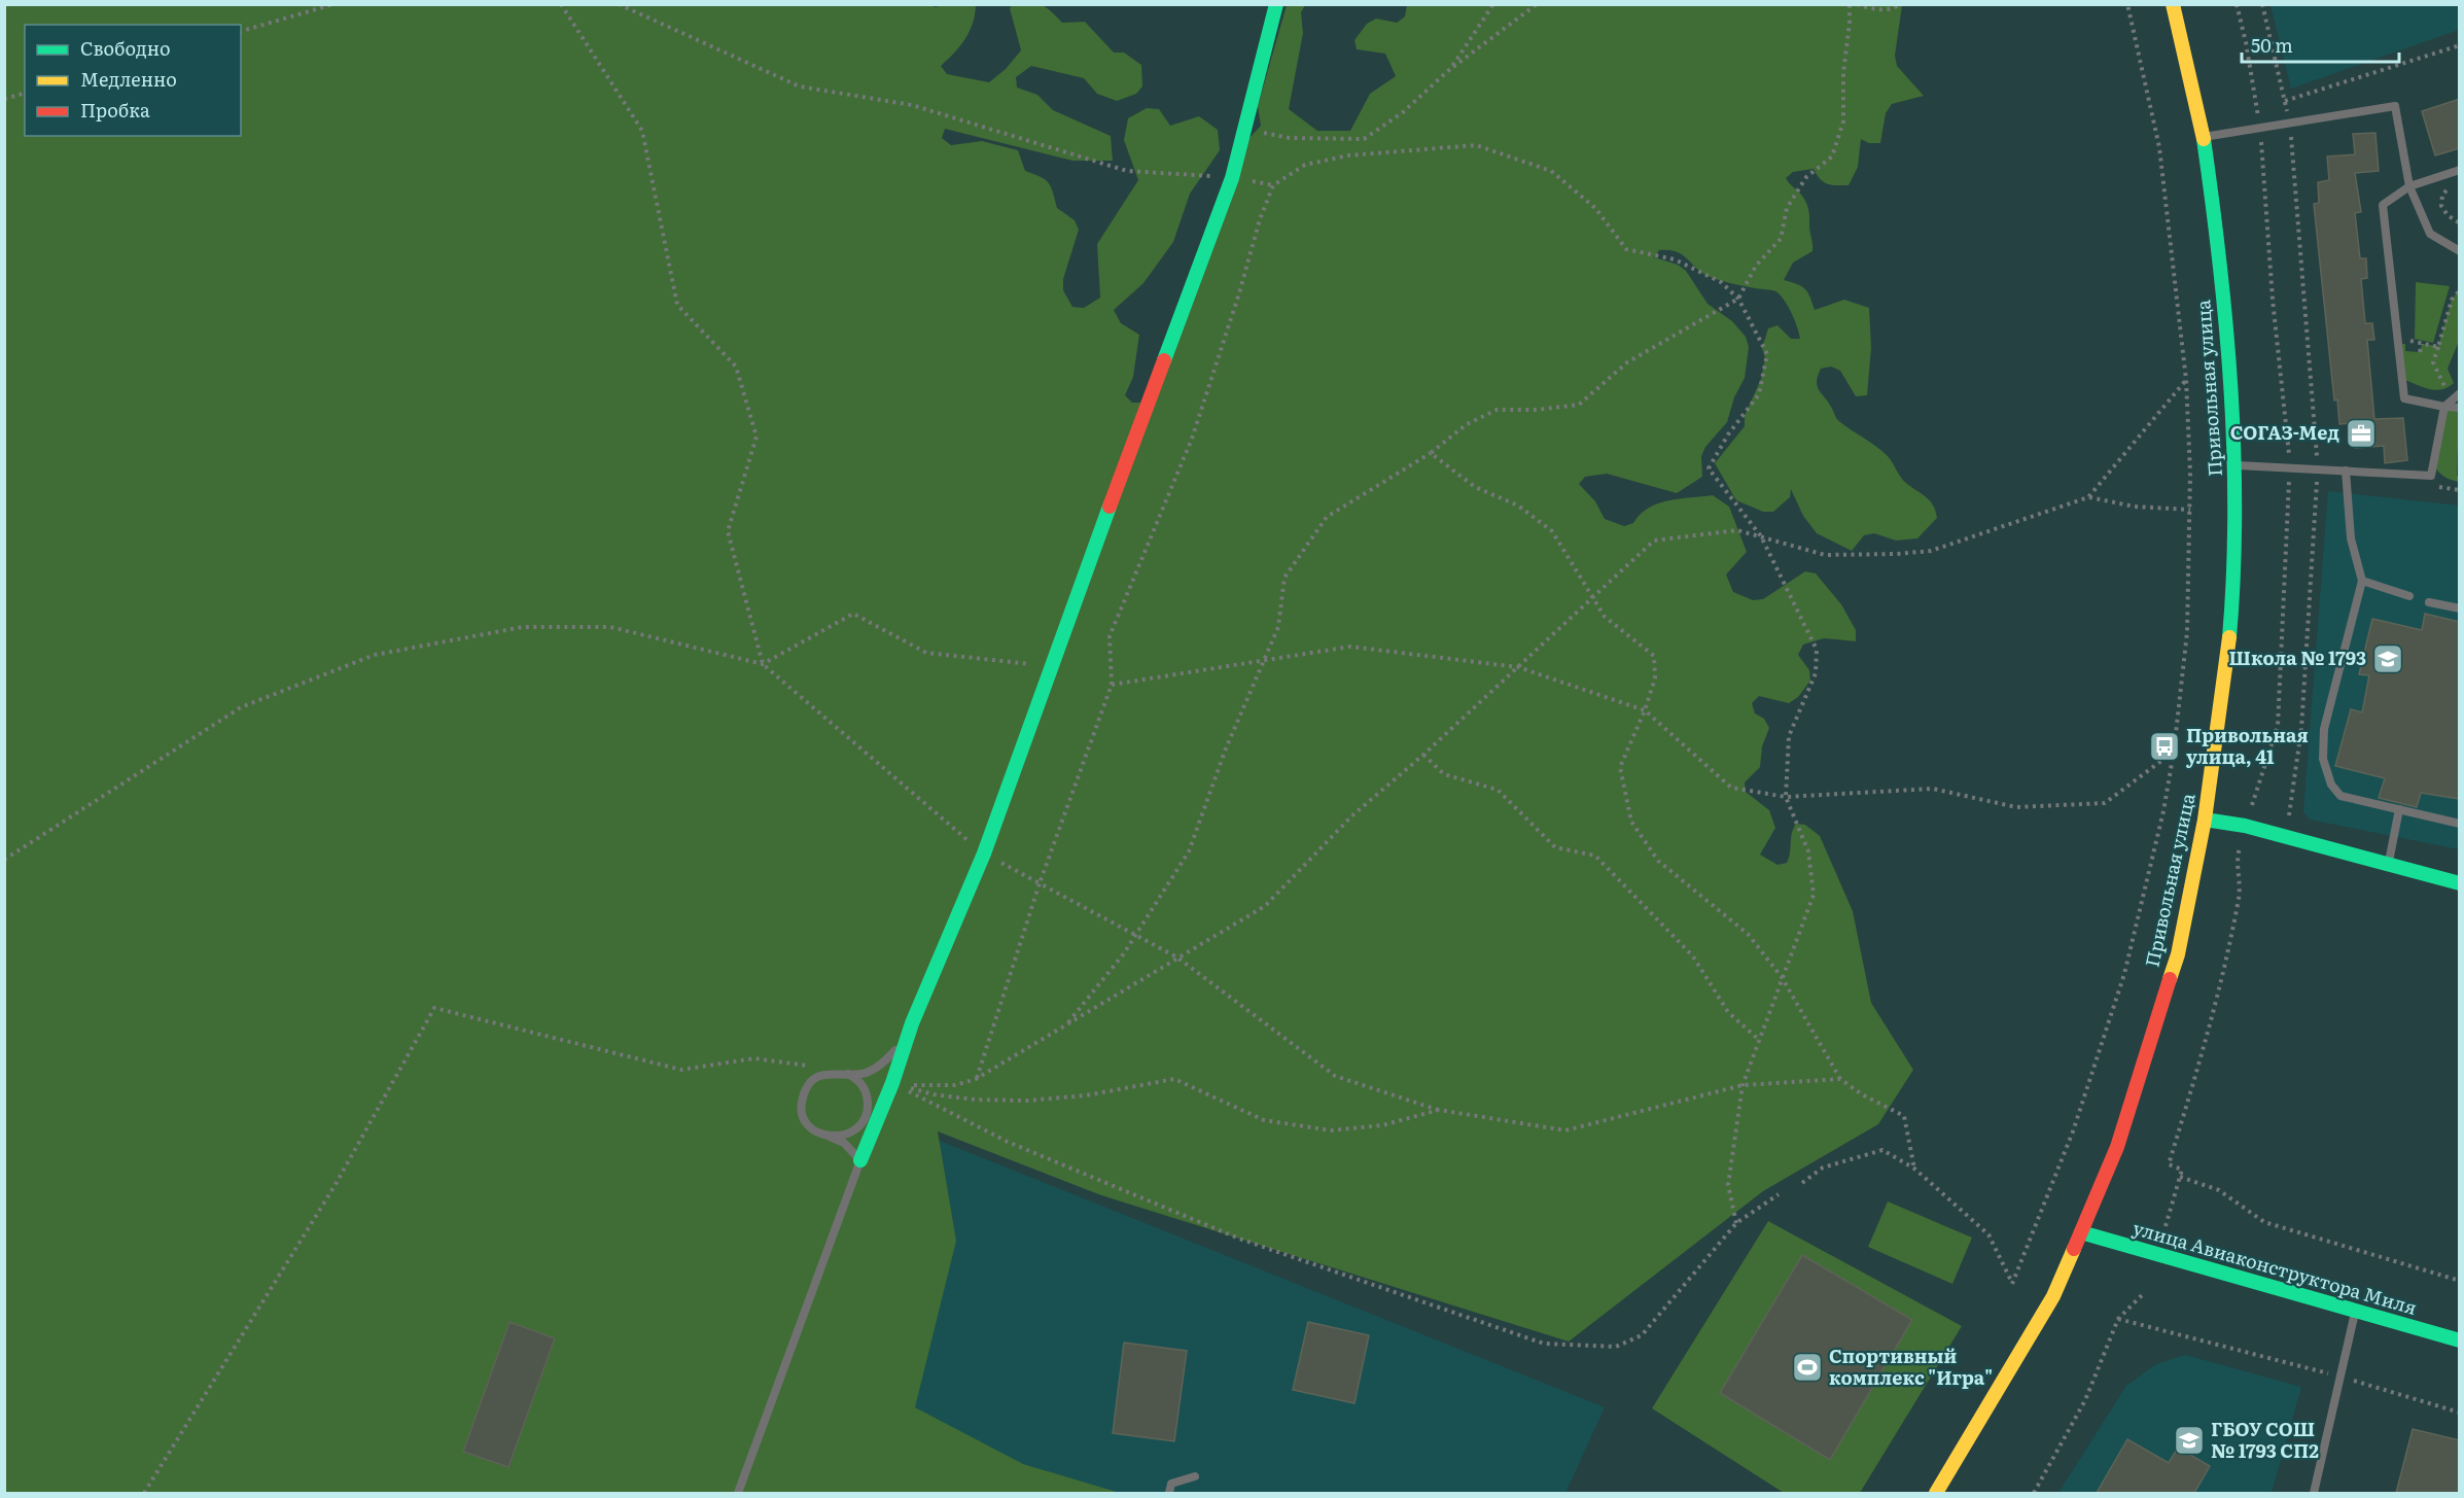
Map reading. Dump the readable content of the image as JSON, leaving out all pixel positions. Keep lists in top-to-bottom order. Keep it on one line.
{"streets":{"street":["Привольная улица","улица Авиаконструктора Миля"]},"crossings":[["Привольная улица","улица Авиаконструктора Миля"]],"places":{"office":["СОГАЗ-Мед"],"school or university":["Школа № 1793","ГБОУ СОШ № 1793 СП2"],"bus stop":["Привольная улица, 41"],"sports":["Спортивный комплекс \"Игра\""]},"legend":["Свободно","Медленно","Пробка"],"scale_bar":"50 m"}
